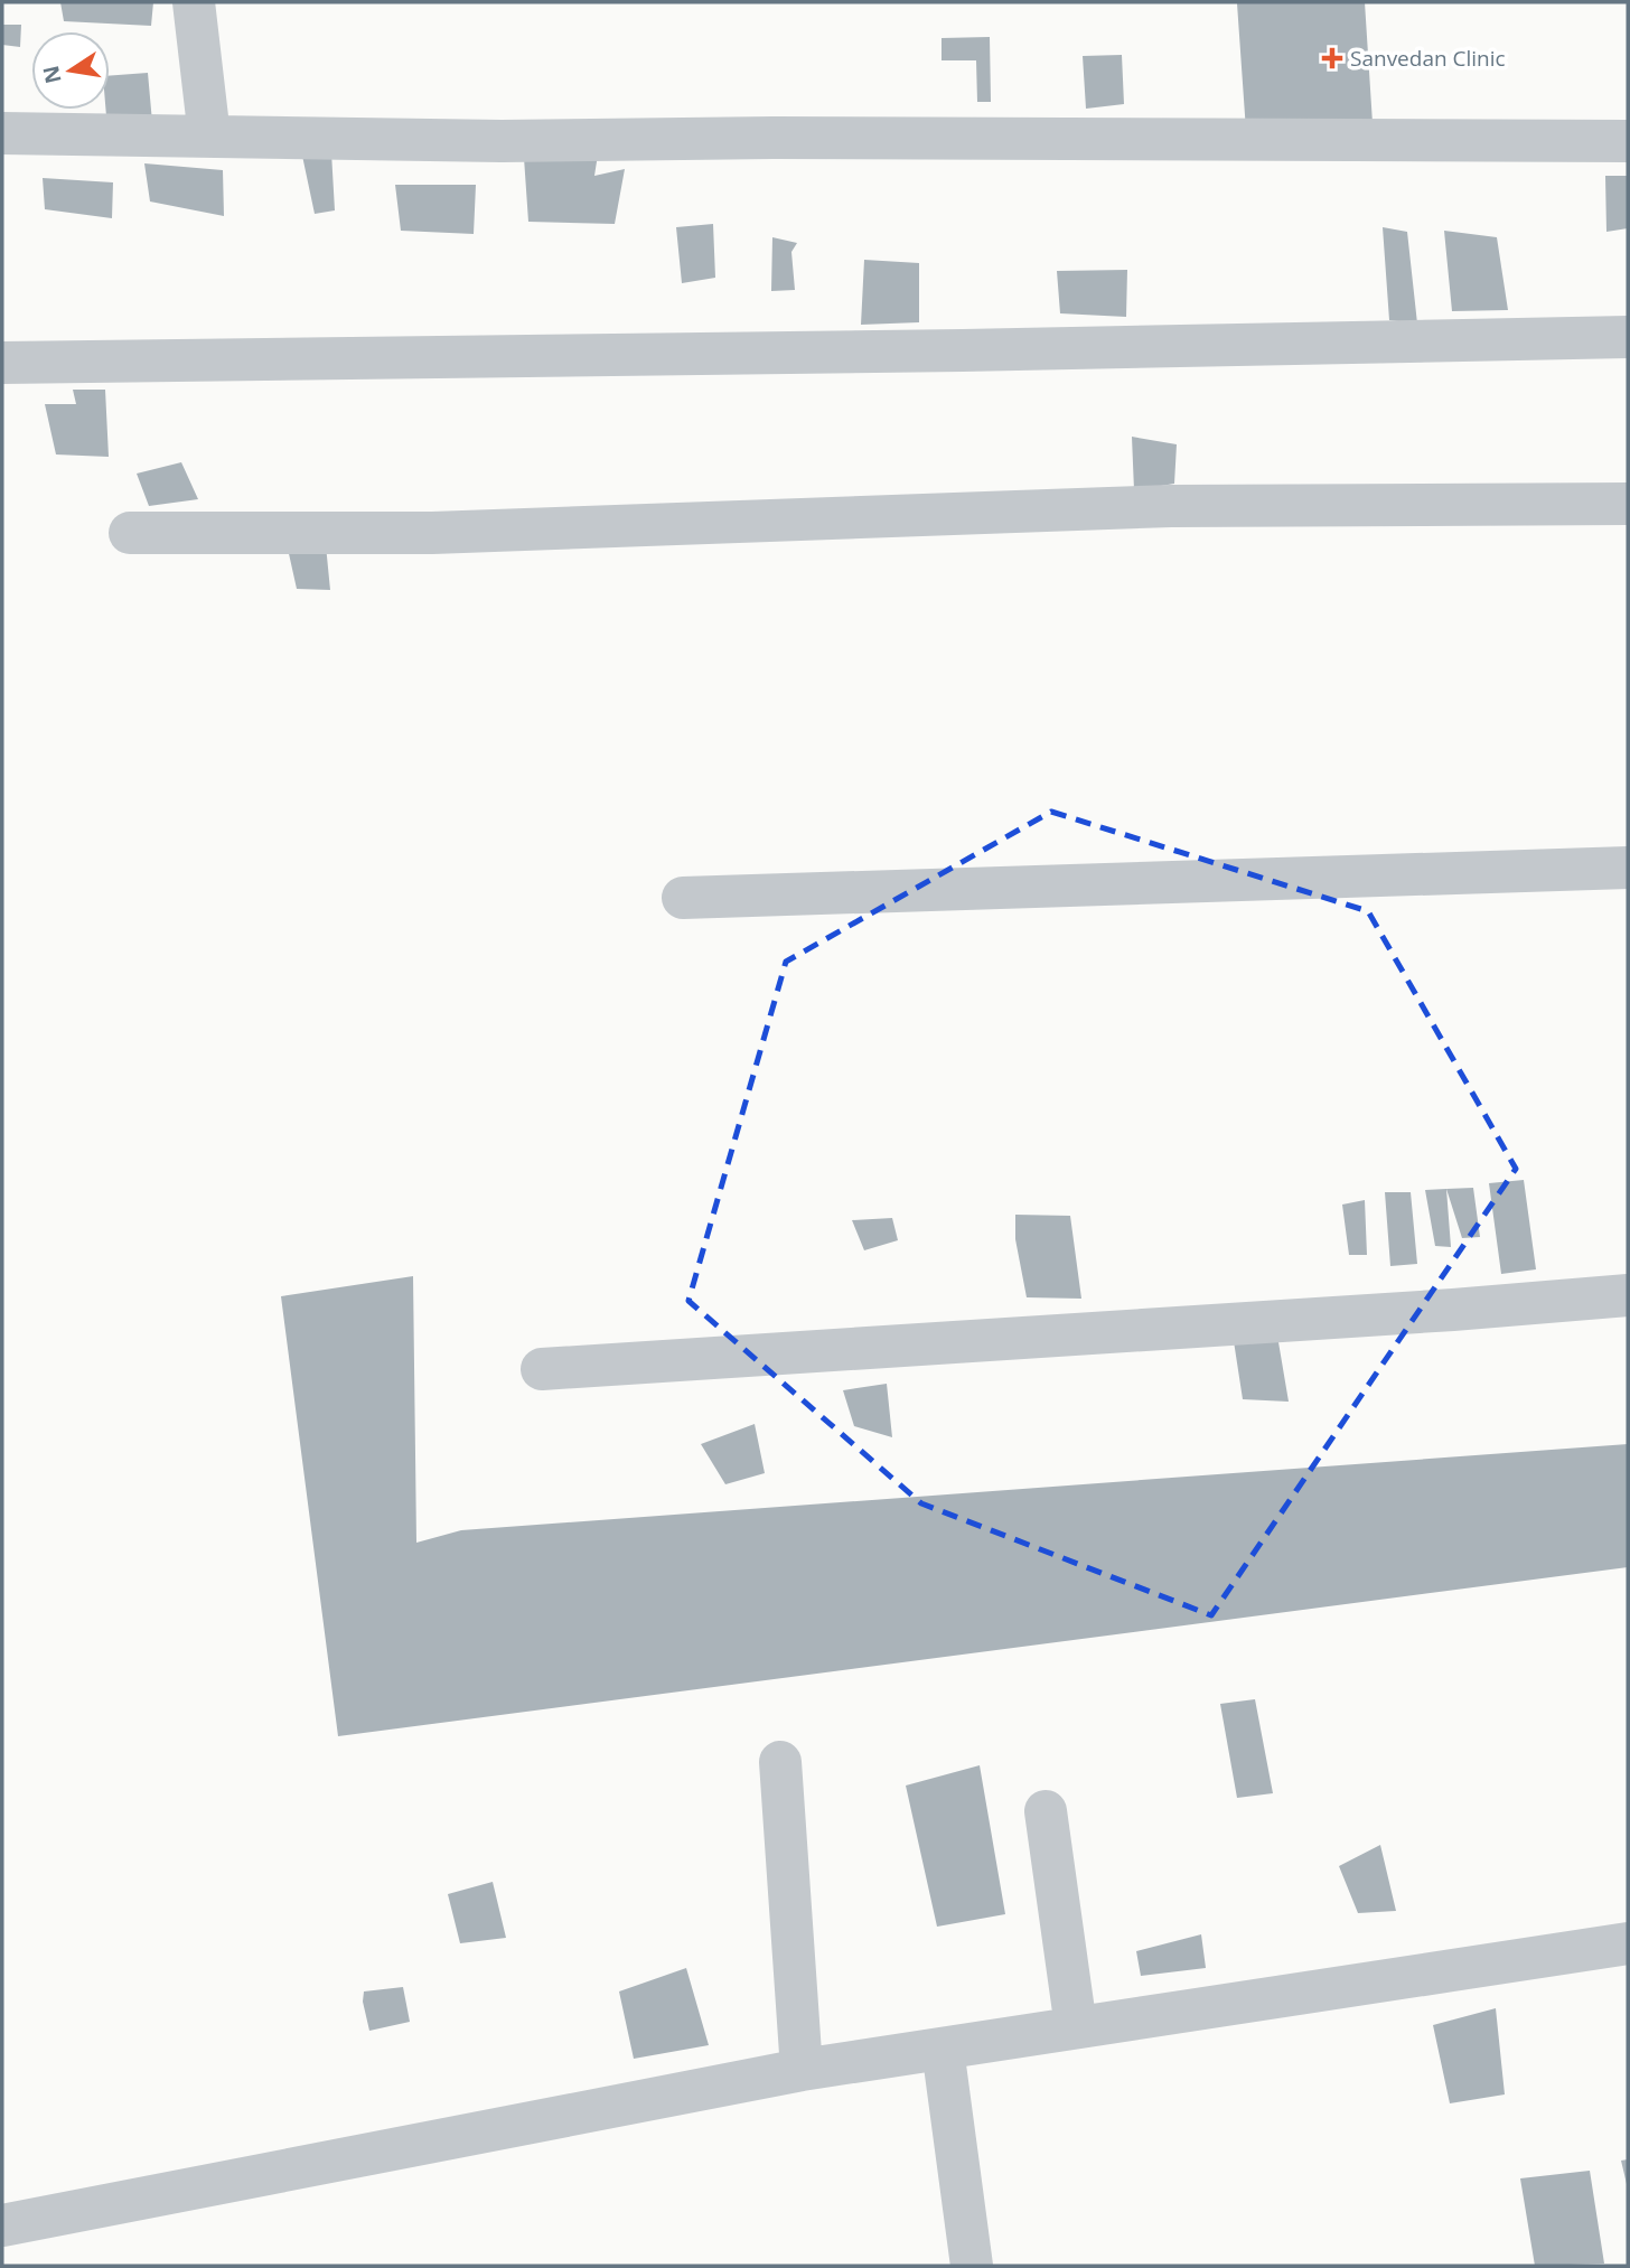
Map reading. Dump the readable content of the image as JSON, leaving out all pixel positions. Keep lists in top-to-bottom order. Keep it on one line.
{"places":{"health":["Sanvedan Clinic"]},"north":"left"}
